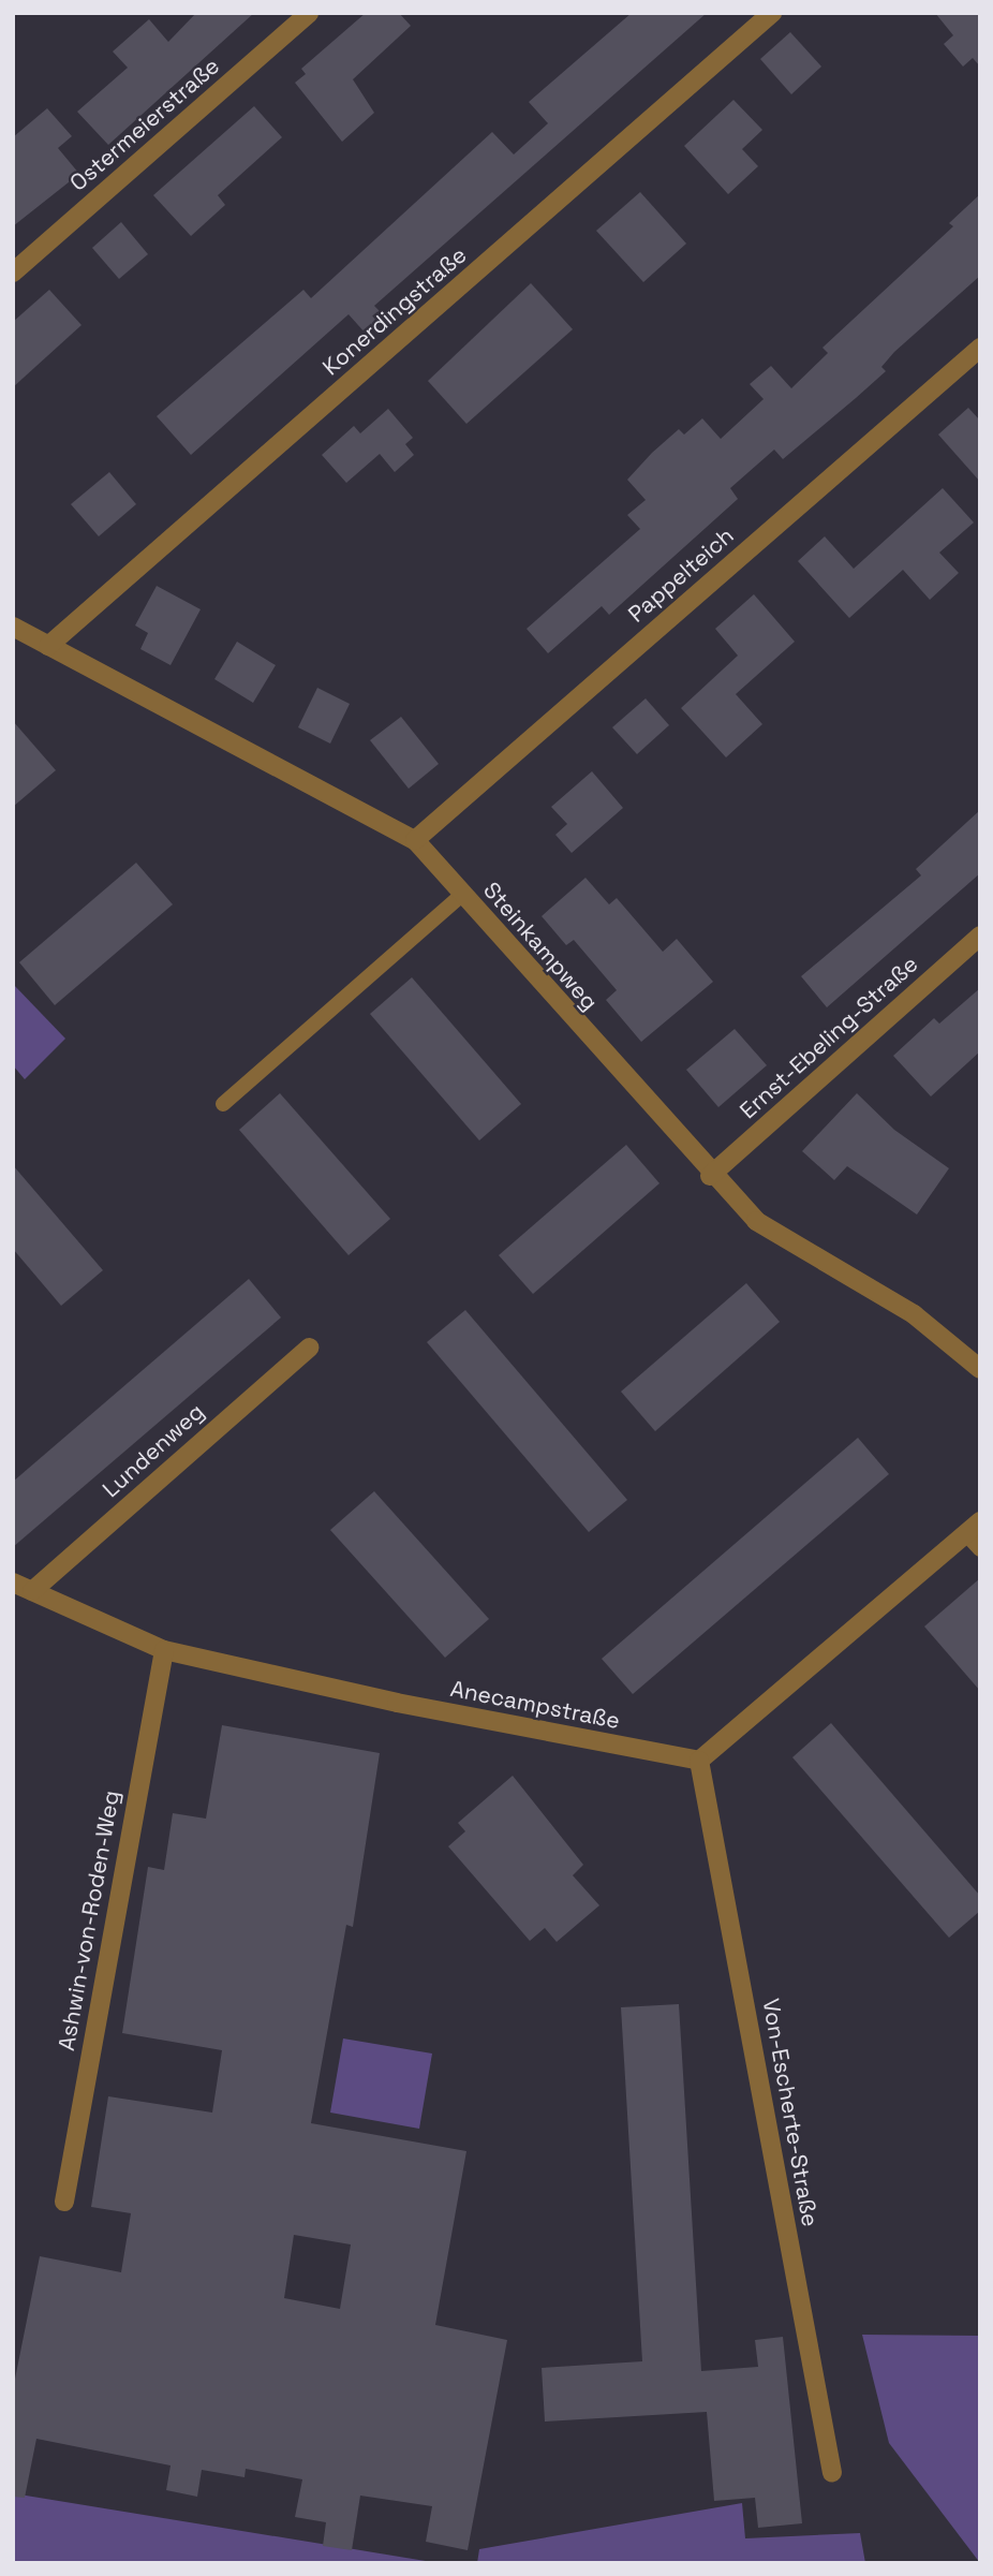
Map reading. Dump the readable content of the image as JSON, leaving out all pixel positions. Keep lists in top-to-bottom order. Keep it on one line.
{"streets":{"street":["Ostermeierstraße","Konerdingstraße","Pappelteich","Steinkampweg","Ernst-Ebeling-Straße","Lundenweg","Anecampstraße","Ashwin-von-Roden-Weg","Von-Escherte-Straße"]},"crossings":[["Konerdingstraße","Steinkampweg"],["Pappelteich","Steinkampweg"],["Steinkampweg","Ernst-Ebeling-Straße"],["Lundenweg","Anecampstraße"],["Anecampstraße","Ashwin-von-Roden-Weg"],["Anecampstraße","Von-Escherte-Straße"]]}
